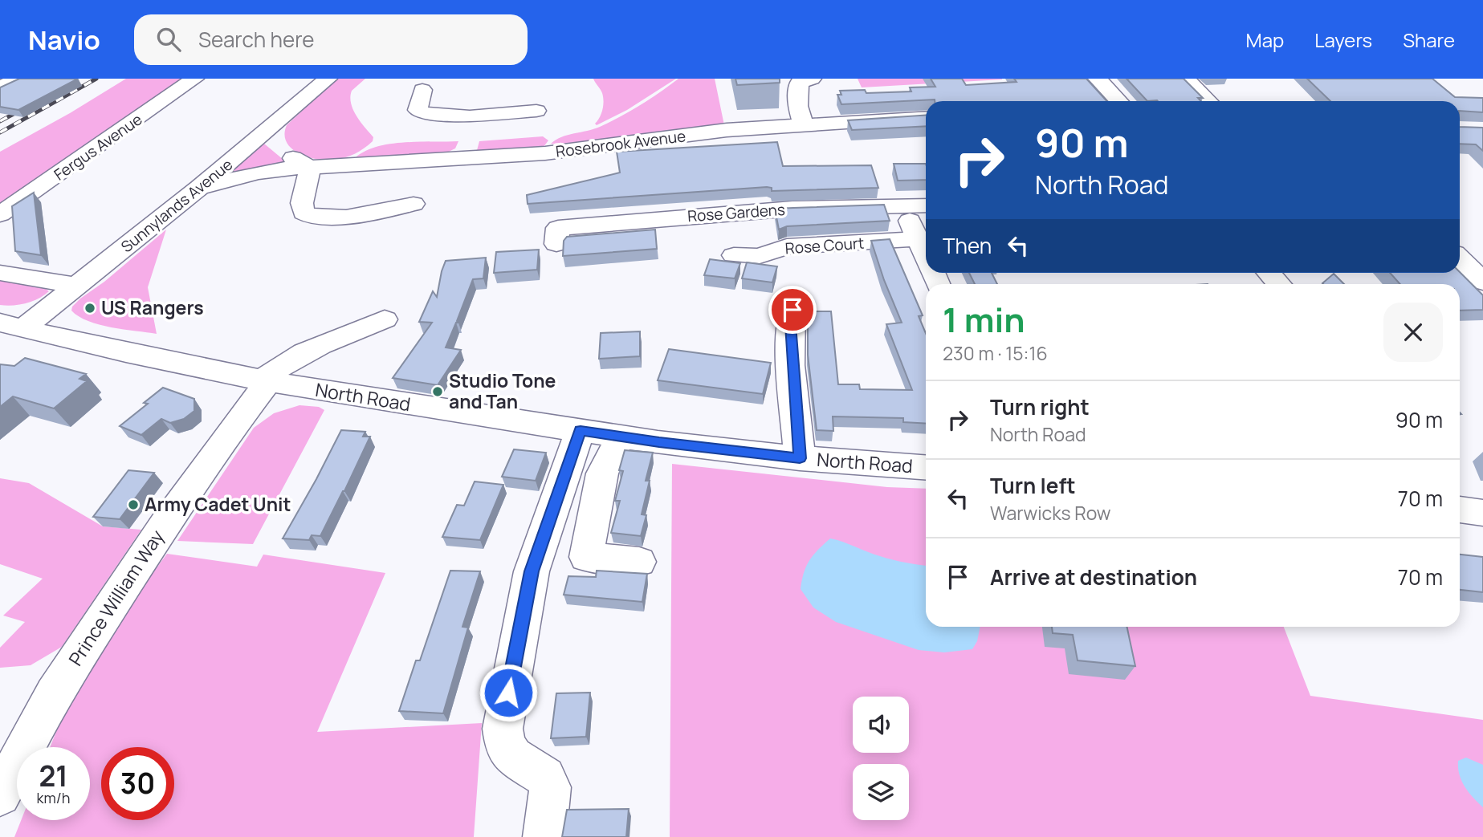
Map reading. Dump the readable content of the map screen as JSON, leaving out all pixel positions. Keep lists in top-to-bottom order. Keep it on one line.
{"streets":{"street":["Rosebrook Avenue","Fergus Avenue","Sunnylands Avenue","Rose Gardens","Rose Court","North Road","Prince William Way"]},"crossings":[["Rosebrook Avenue","Sunnylands Avenue"],["Sunnylands Avenue","North Road"],["North Road","Prince William Way"]],"places":["US Rangers","Studio Tone and Tan","Army Cadet Unit"],"page":{"header":"Navio","search":"Search here","nav":["Map","Layers","Share"],"turn":["90 m","North Road"],"then":"Then","heading":["1 min","230 m · 15:16"],"list":[{"name":"Turn right","note":"North Road","value":"90 m"},{"name":"Turn left","note":"Warwicks Row","value":"70 m"},{"name":"Arrive at destination","value":"70 m"}],"speed":"21 km/h","limit":"30"}}
